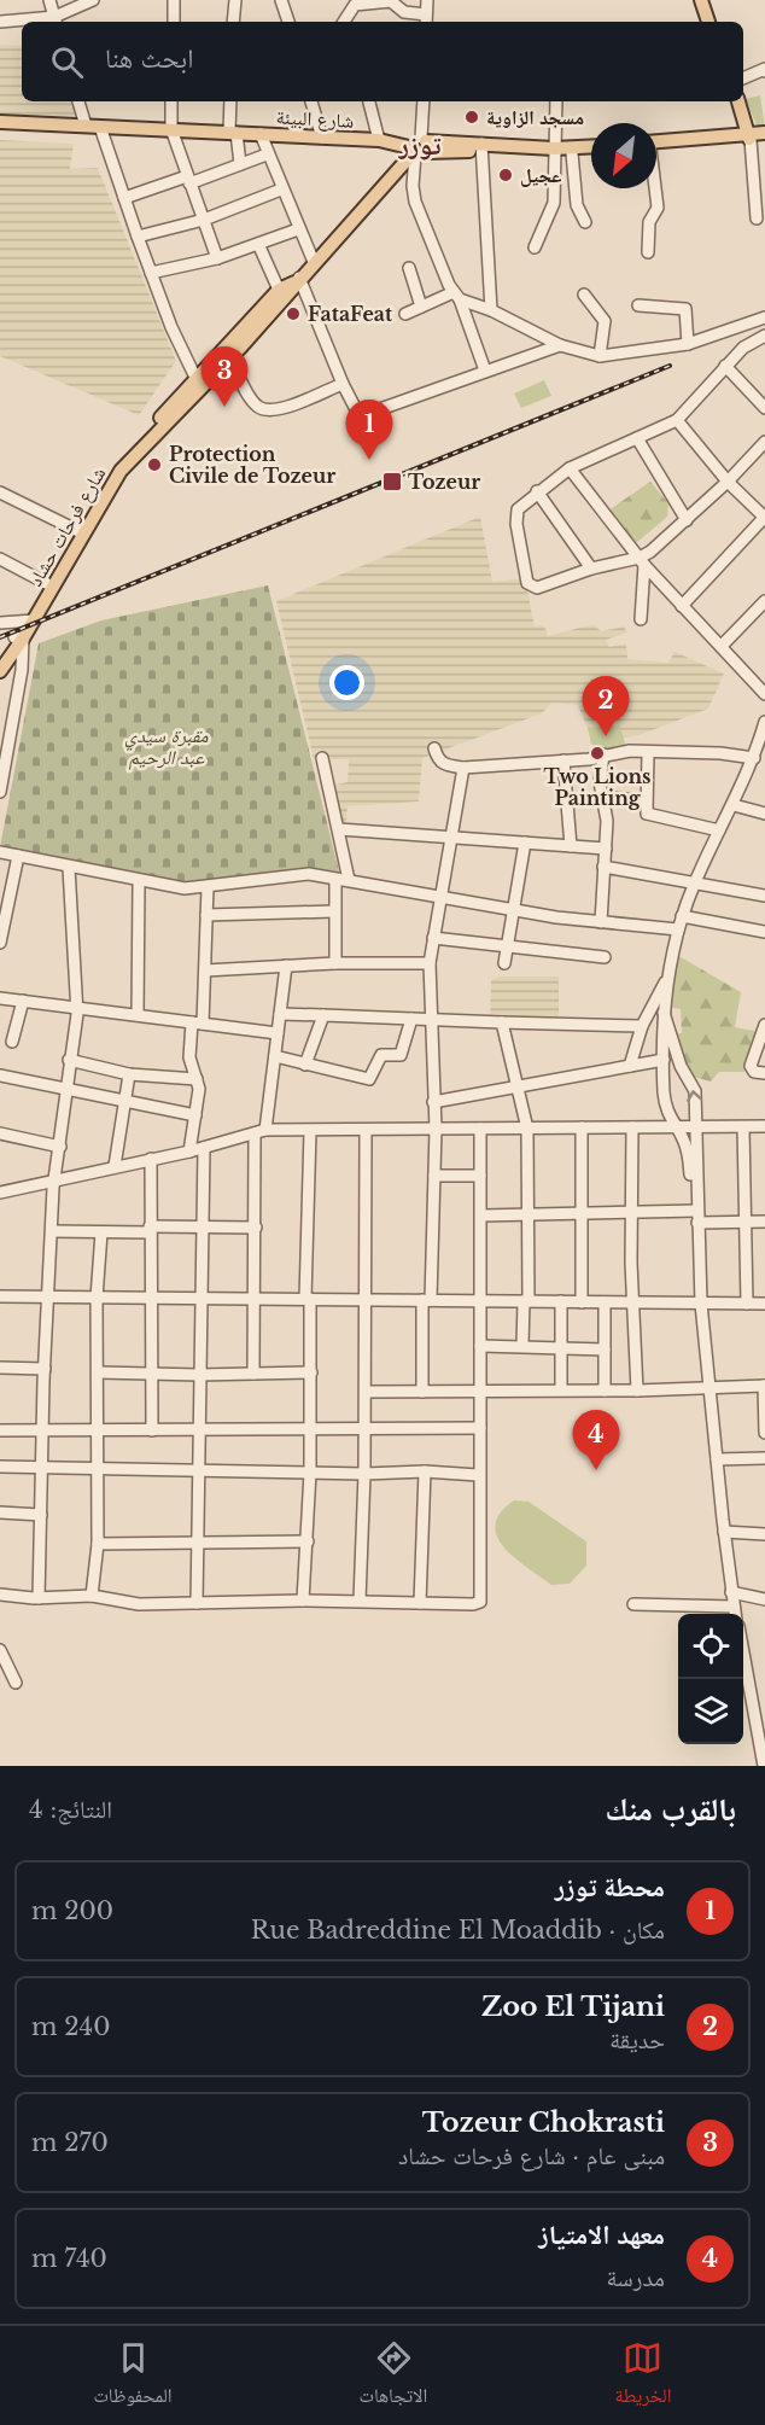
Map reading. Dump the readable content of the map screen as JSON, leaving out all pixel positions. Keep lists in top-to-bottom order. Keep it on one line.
{"streets":{"main road":["شارع البيئة","شارع فرحات حشاد"]},"crossings":[["شارع البيئة","شارع فرحات حشاد"]],"districts":["توزر"],"parks":["مقبرة سيدي عبد الرحيم"],"places":{"other":["مسجد الزاوية","عجيل","FataFeat","Protection Civile de Tozeur","Two Lions Painting"],"transit":["Tozeur"]},"north":"bottom left","page":{"search":"ابحث هنا","pins":["3","1","2","4"],"heading":["بالقرب منك","النتائج: 4"],"list":[{"mark":"1","name":"محطة توزر","note":"مكان · Rue Badreddine El Moaddib","value":"200 m"},{"mark":"2","name":"Zoo El Tijani","note":"حديقة","value":"240 m"},{"mark":"3","name":"Tozeur Chokrasti","note":"مبنى عام · شارع فرحات حشاد","value":"270 m"},{"mark":"4","name":"معهد الامتياز","note":"مدرسة","value":"740 m"}],"nav":["الخريطة","الاتجاهات","المحفوظات"]}}
